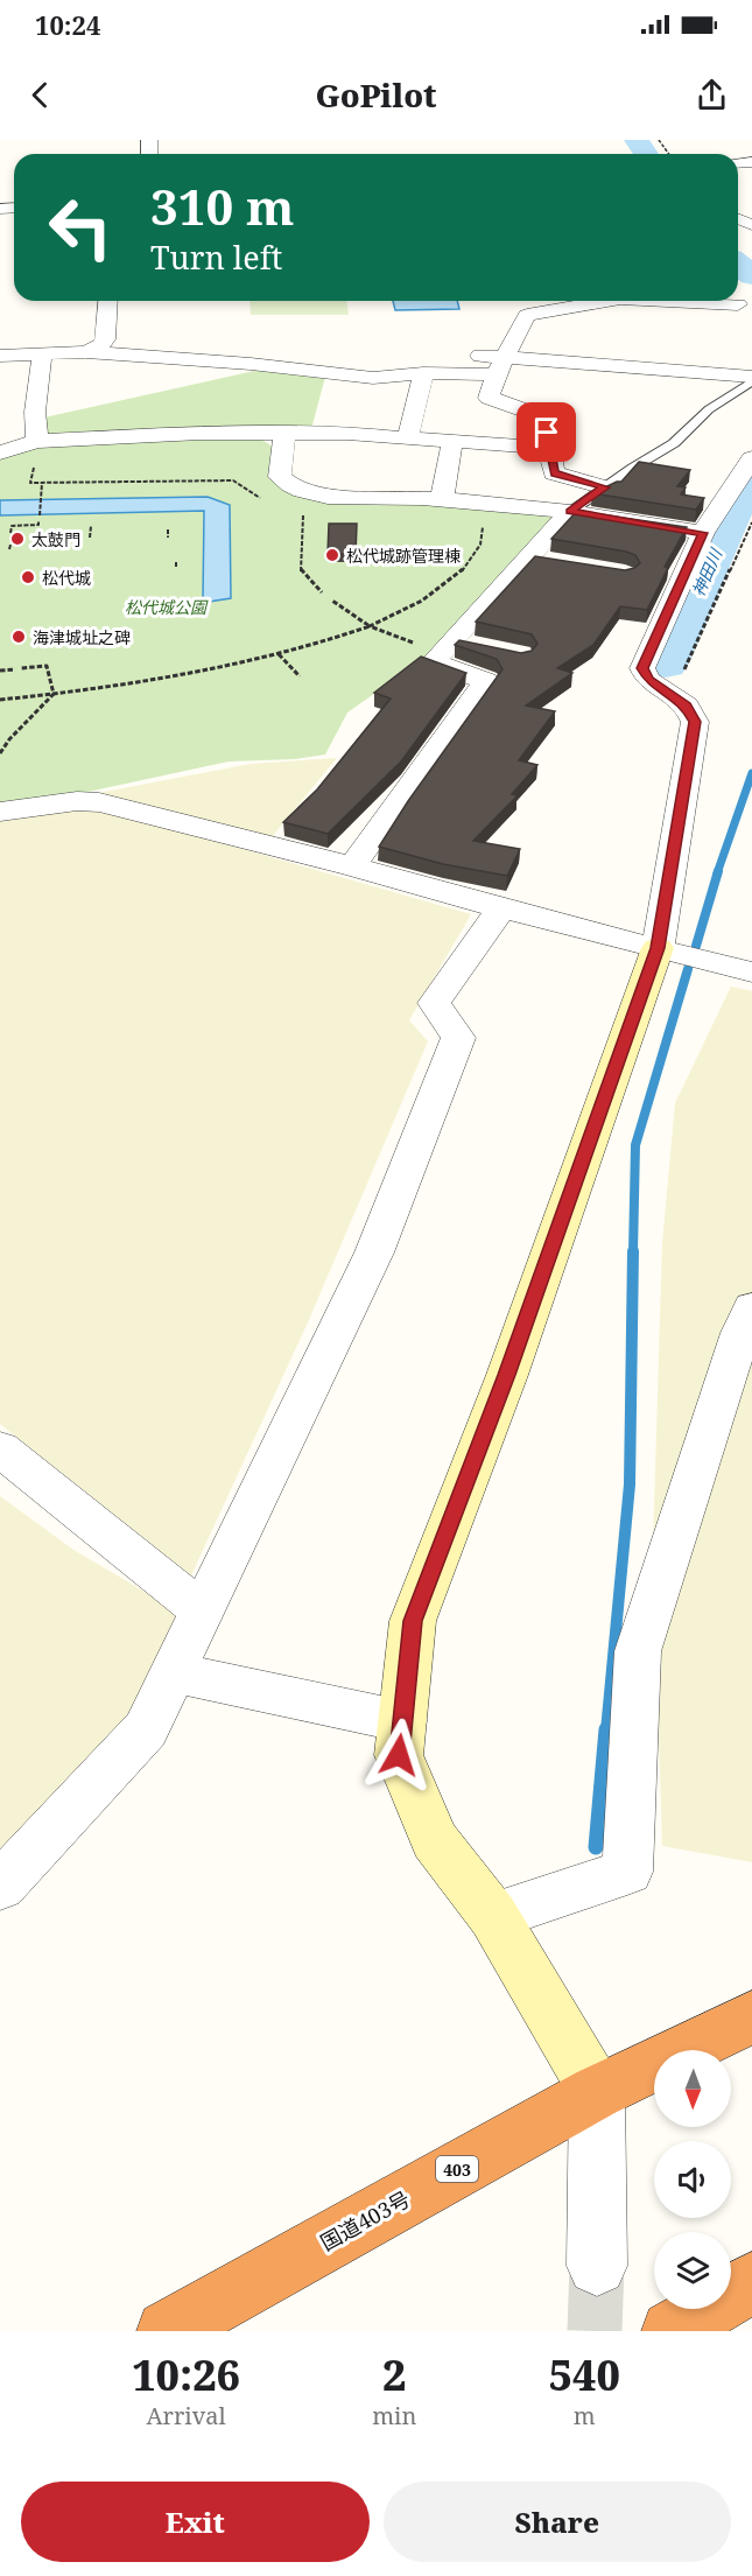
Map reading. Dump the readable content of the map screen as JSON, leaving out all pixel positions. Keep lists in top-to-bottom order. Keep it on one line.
{"streets":{"highway":["403","国道403号"]},"water":["神田川"],"parks":["松代城公園"],"places":["太鼓門","松代城跡管理棟","松代城","海津城址之碑"],"north":"bottom","page":{"status":"10:24","header":"GoPilot","turn":["310 m","Turn left"],"eta":["10:26","Arrival","2","min","540","m"],"buttons":["Exit","Share"]}}
